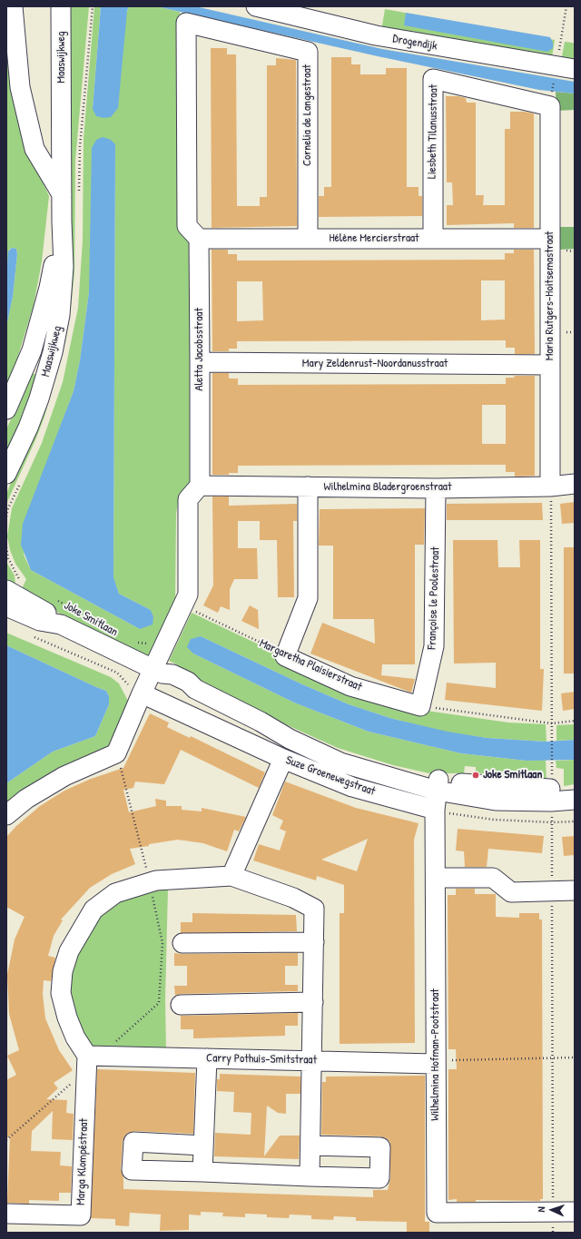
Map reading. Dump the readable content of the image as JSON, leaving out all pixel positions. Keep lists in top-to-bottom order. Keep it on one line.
{"streets":{"street":["Drogendijk","Maaswijkweg","Cornelia de Langestraat","Liesbeth Tilanusstraat","Hélène Mercierstraat","Maria Rutgers-Hoitsemastraat","Aletta Jacobsstraat","Mary Zeldenrust-Noordanusstraat","Wilhelmina Bladergroenstraat","Françoise le Poolestraat","Joke Smitlaan","Margaretha Plaisierstraat","Suze Groenewegstraat","Wilhelmina Hofman-Pootstraat","Carry Pothuis-Smitstraat","Marga Klompéstraat"]},"crossings":[["Cornelia de Langestraat","Hélène Mercierstraat"],["Cornelia de Langestraat","Aletta Jacobsstraat"],["Liesbeth Tilanusstraat","Hélène Mercierstraat"],["Liesbeth Tilanusstraat","Maria Rutgers-Hoitsemastraat"],["Hélène Mercierstraat","Maria Rutgers-Hoitsemastraat"],["Hélène Mercierstraat","Aletta Jacobsstraat"],["Maria Rutgers-Hoitsemastraat","Mary Zeldenrust-Noordanusstraat"],["Maria Rutgers-Hoitsemastraat","Wilhelmina Bladergroenstraat"],["Aletta Jacobsstraat","Mary Zeldenrust-Noordanusstraat"],["Aletta Jacobsstraat","Wilhelmina Bladergroenstraat"],["Wilhelmina Bladergroenstraat","Françoise le Poolestraat"],["Françoise le Poolestraat","Margaretha Plaisierstraat"],["Joke Smitlaan","Wilhelmina Hofman-Pootstraat"],["Suze Groenewegstraat","Wilhelmina Hofman-Pootstraat"],["Wilhelmina Hofman-Pootstraat","Carry Pothuis-Smitstraat"],["Carry Pothuis-Smitstraat","Marga Klompéstraat"]],"places":["Joke Smitlaan"],"north":"left"}
